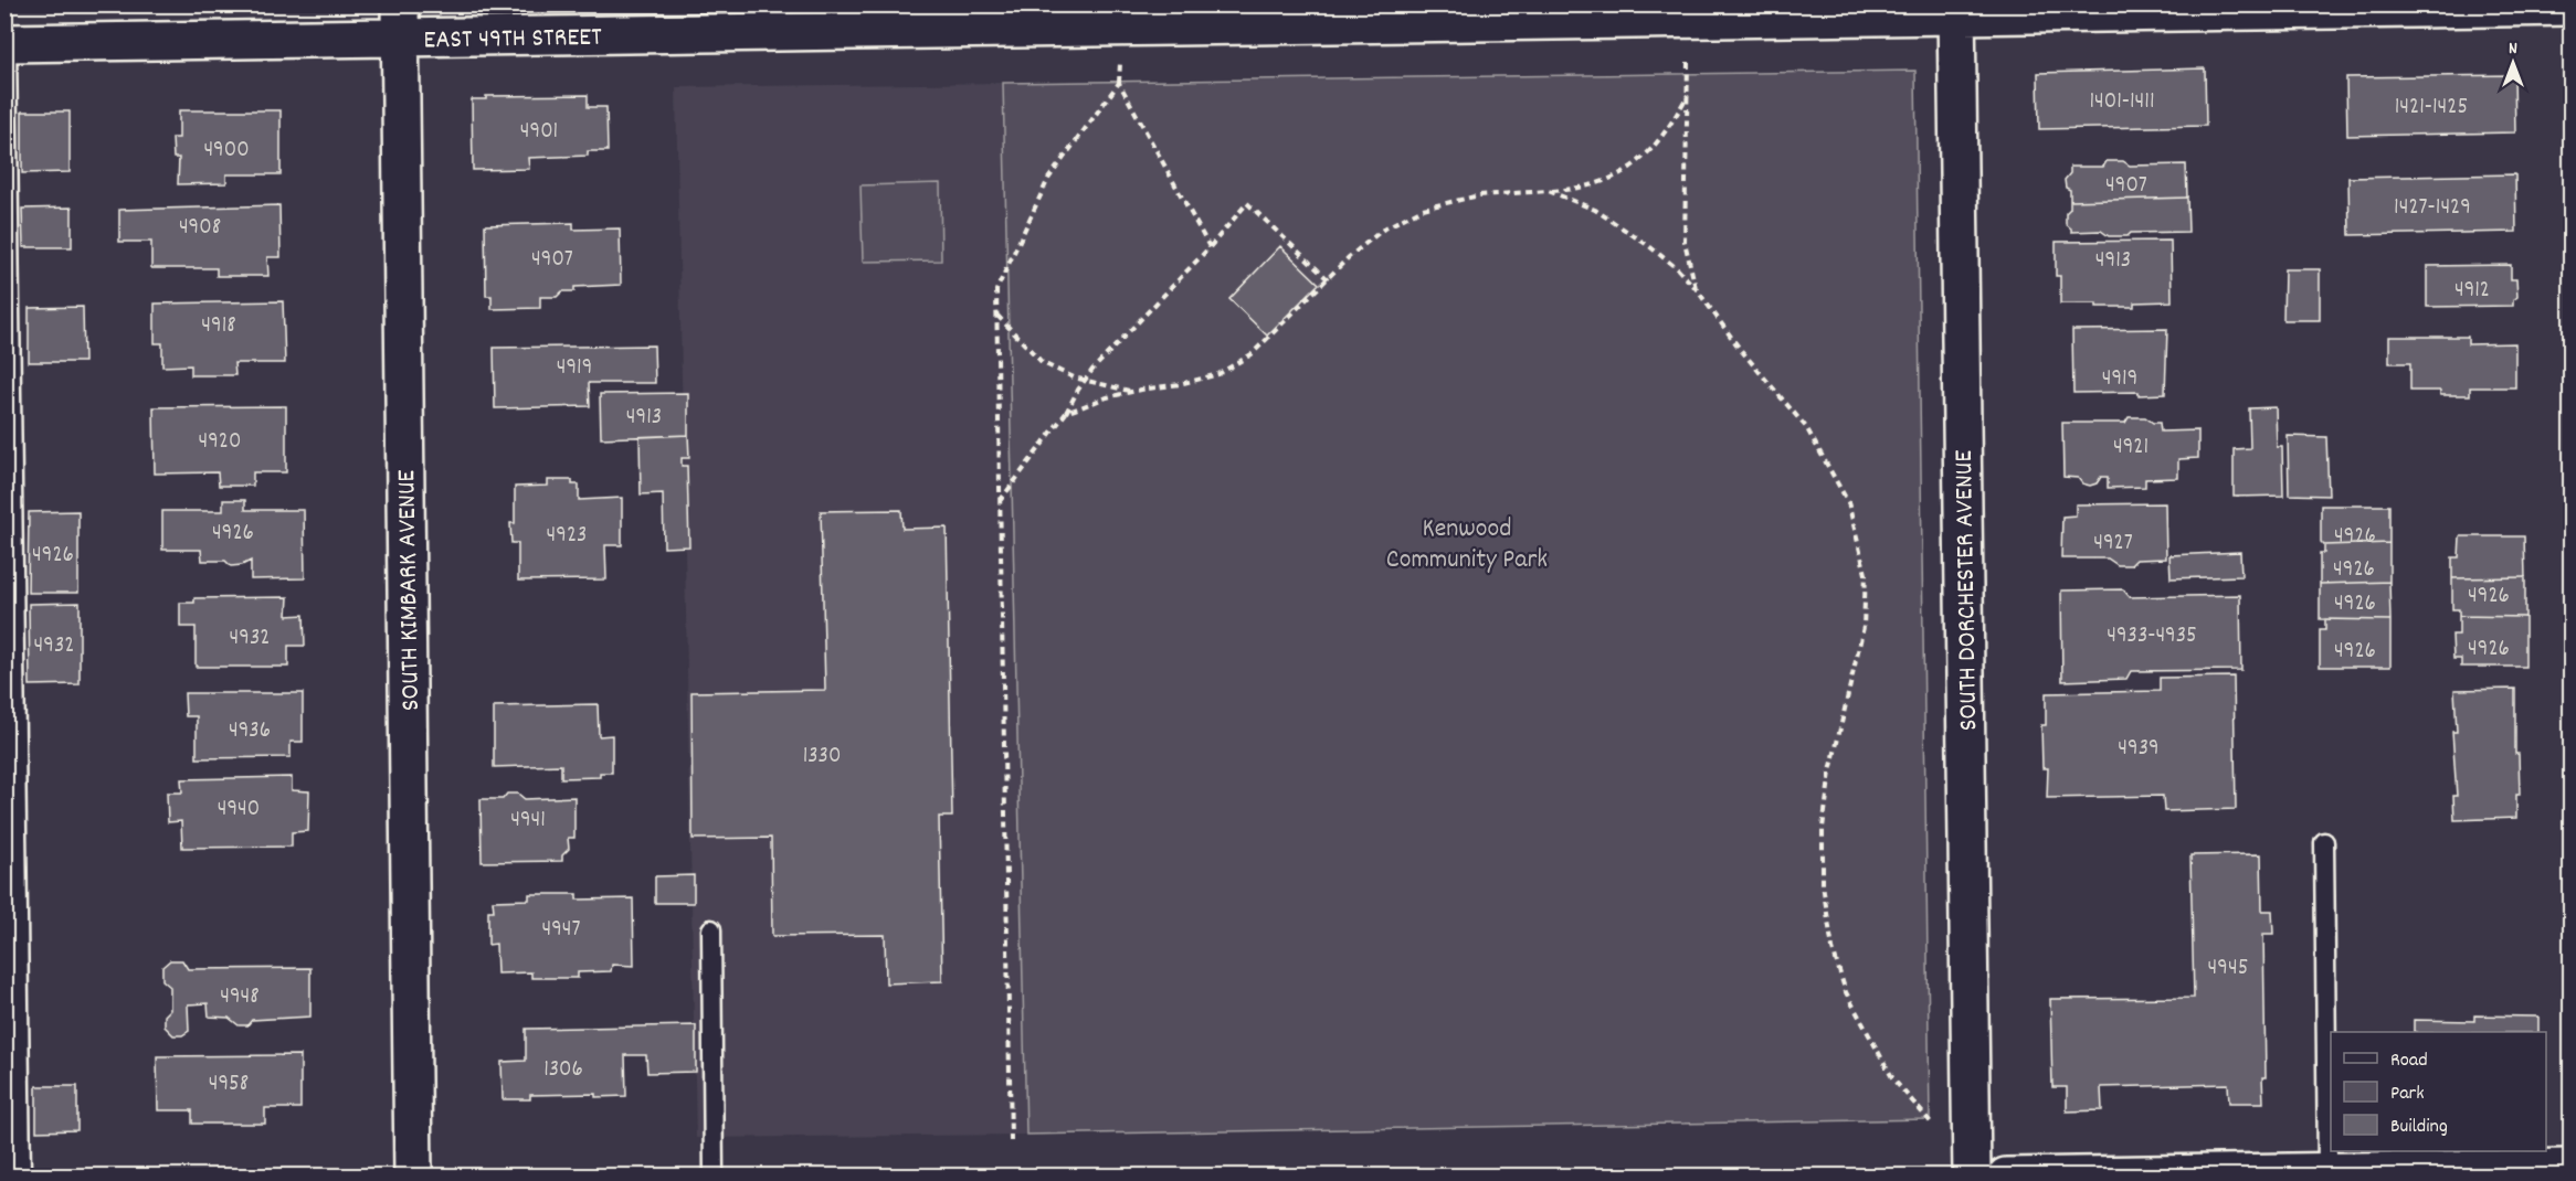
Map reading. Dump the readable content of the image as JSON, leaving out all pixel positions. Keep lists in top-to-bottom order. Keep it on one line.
{"streets":{"street":["EAST 49TH STREET","SOUTH KIMBARK AVENUE","SOUTH DORCHESTER AVENUE"]},"crossings":[["EAST 49TH STREET","SOUTH KIMBARK AVENUE"],["EAST 49TH STREET","SOUTH DORCHESTER AVENUE"]],"parks":["Kenwood Community Park"],"house_numbers":["1401-1411","1421-1425","4901","4900","4907","1427-1429","4908","4907","4913","4912","4918","4919","4919","4913","4920","4921","4926","4923","4926","4927","4926","4926","4926","4926","4933-4935","4932","4932","4926","4926","4936","4939","1330","4940","4941","4947","4945","4948","1306","4958"],"legend":["Road","Park","Building"],"north":"top"}
